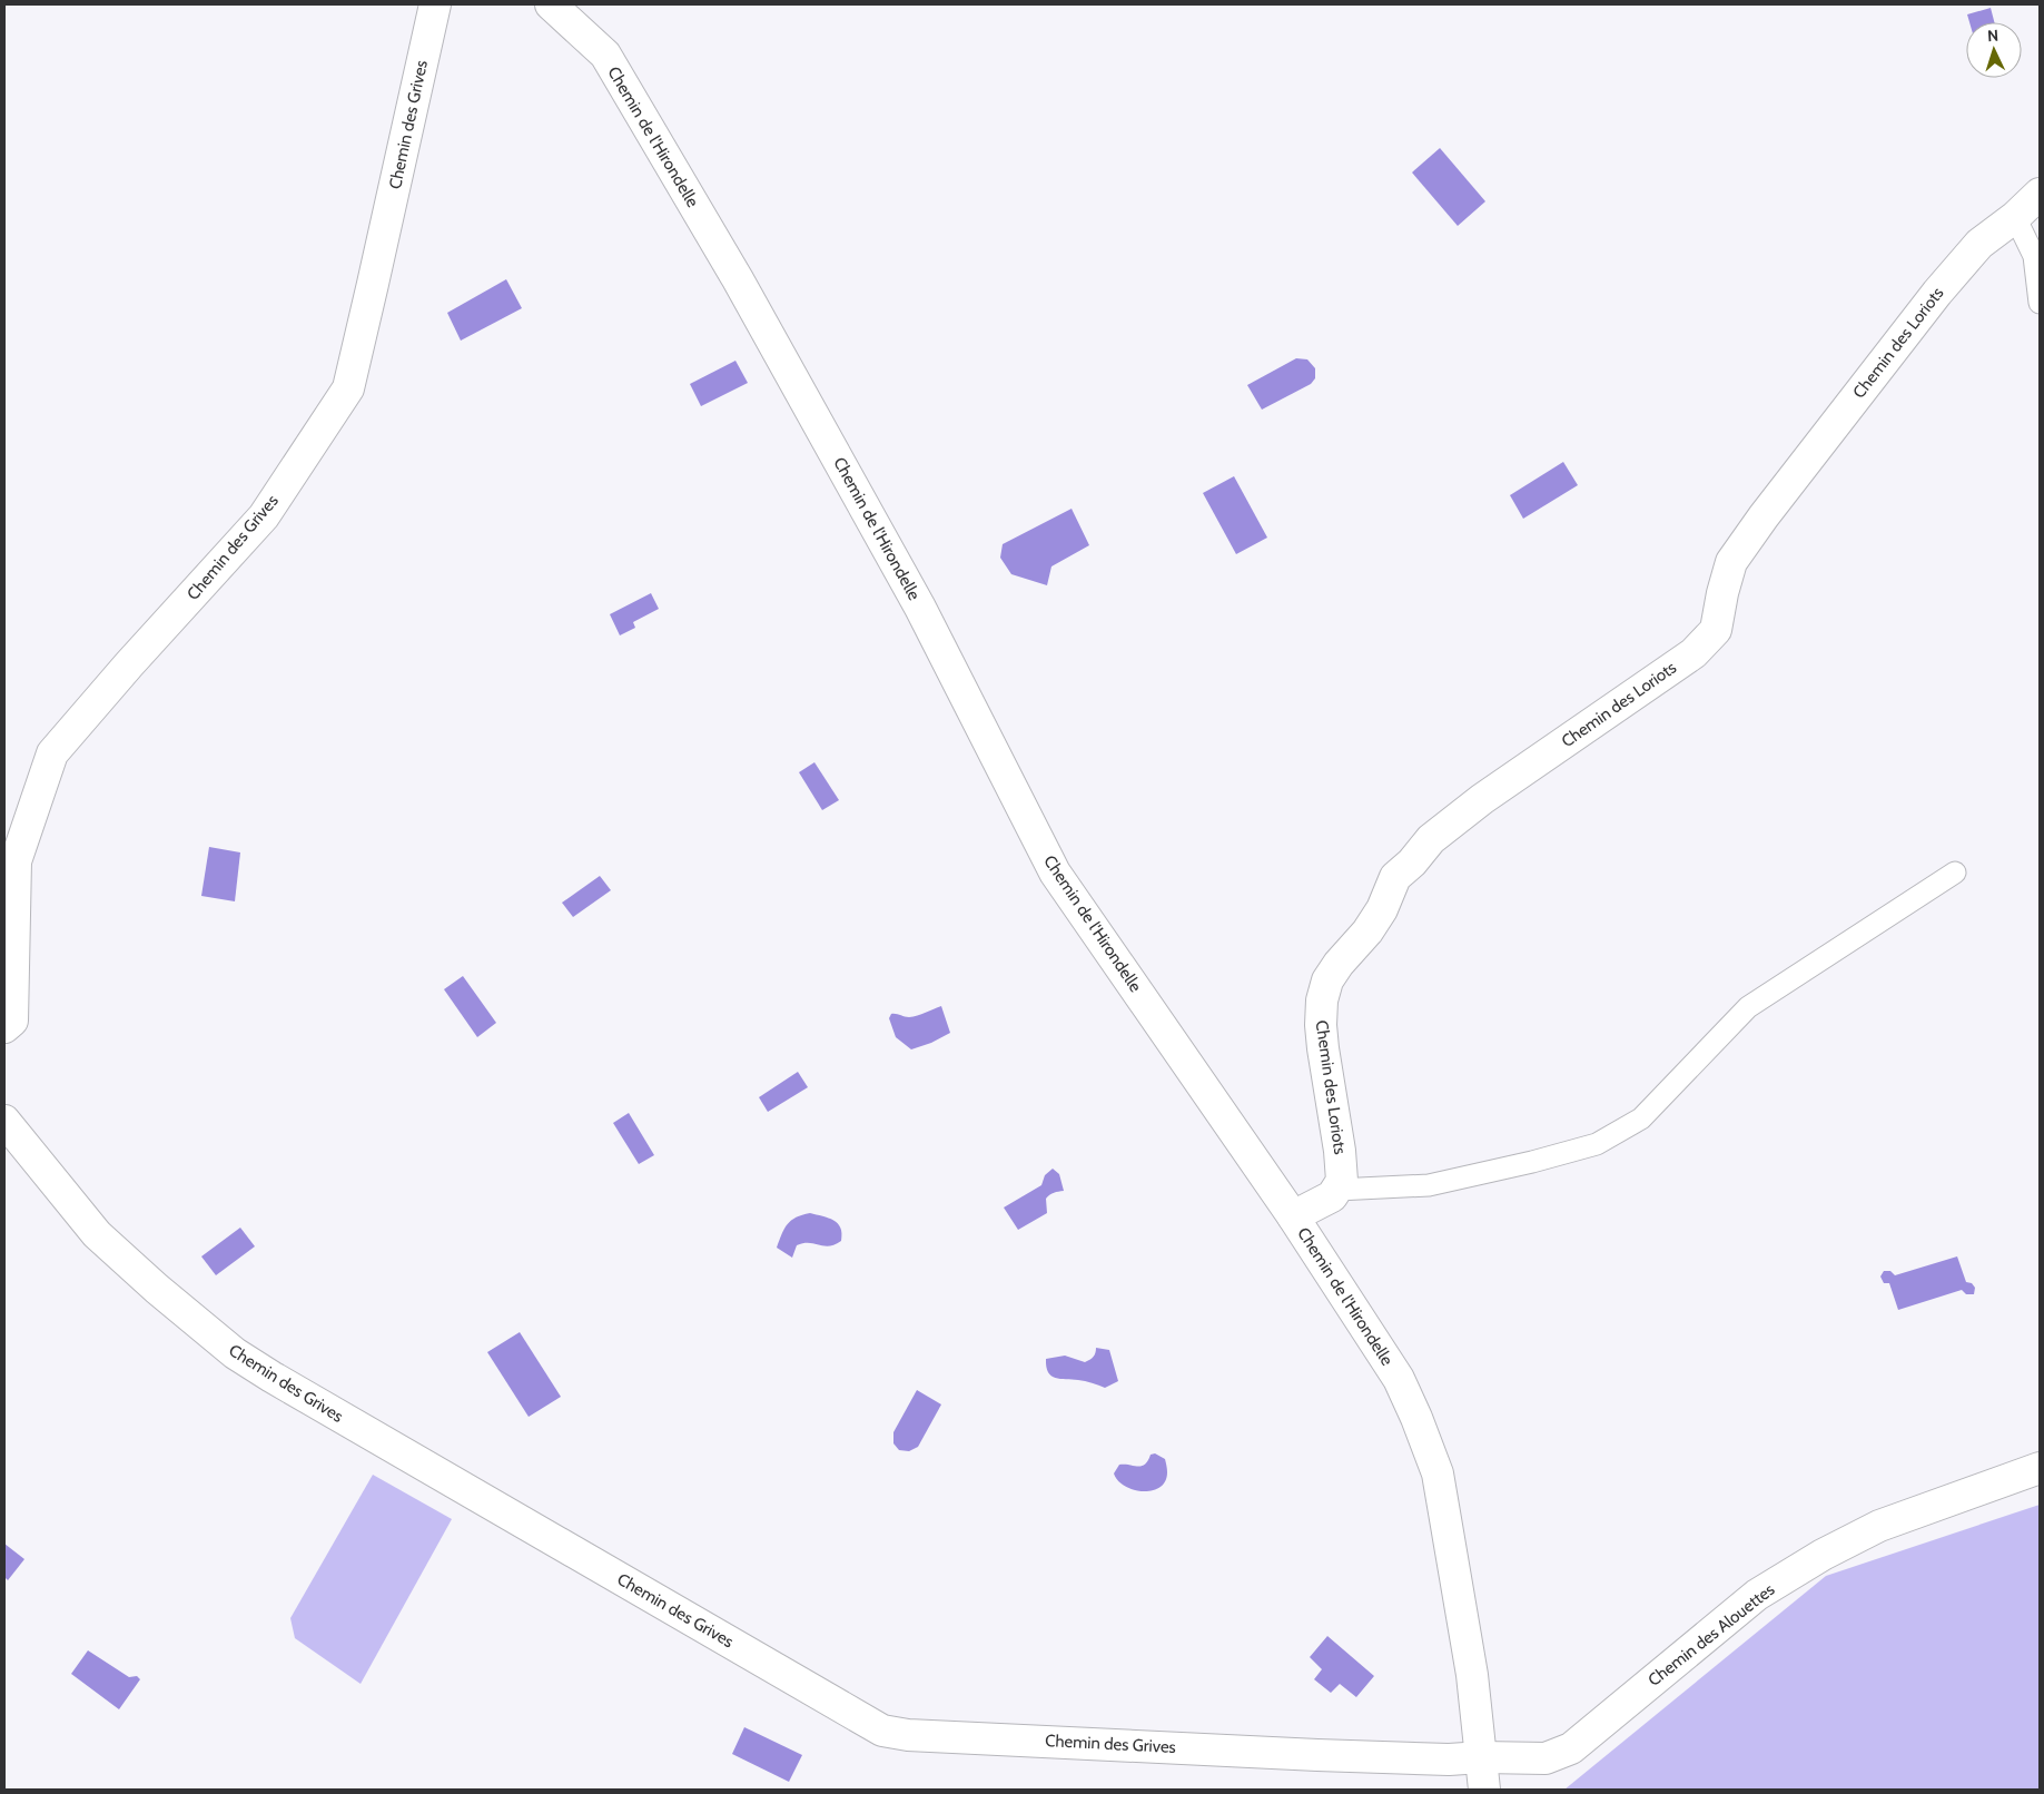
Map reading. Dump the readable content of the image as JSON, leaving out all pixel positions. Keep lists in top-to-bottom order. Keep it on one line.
{"streets":{"street":["Chemin des Grives","Chemin de l'Hirondelle","Chemin des Loriots","Chemin des Alouettes"]},"crossings":[["Chemin des Grives","Chemin de l'Hirondelle"],["Chemin des Grives","Chemin des Alouettes"],["Chemin de l'Hirondelle","Chemin des Alouettes"]],"north":"top"}
